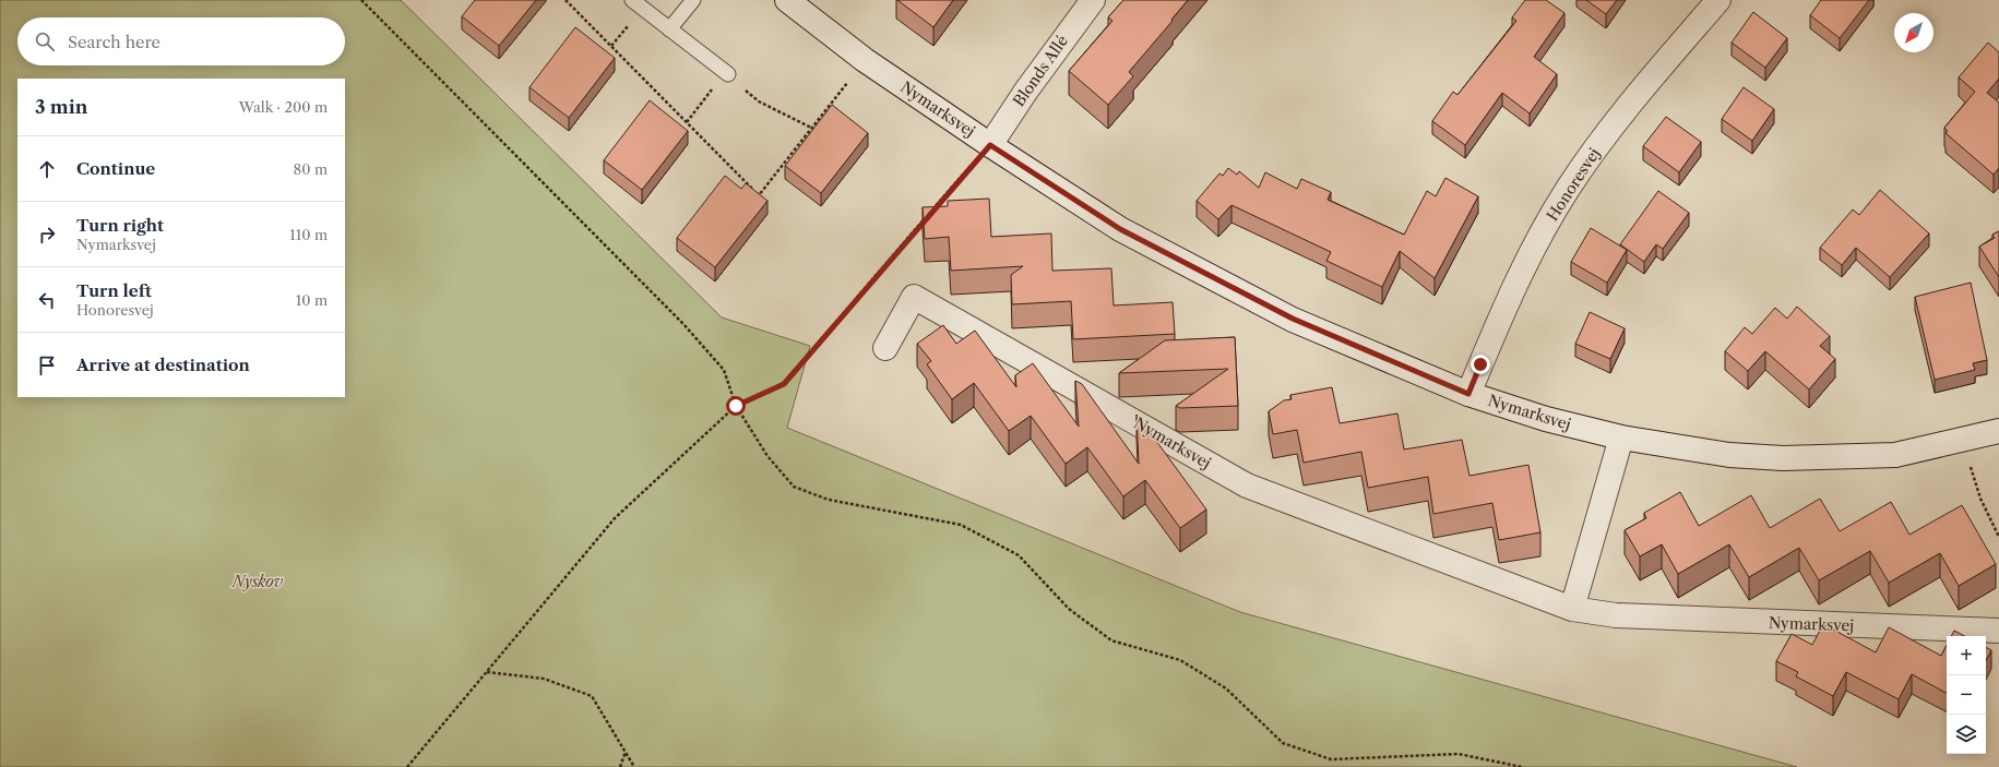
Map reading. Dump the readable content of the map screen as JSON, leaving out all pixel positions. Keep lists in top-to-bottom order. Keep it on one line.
{"streets":{"street":["Blonds Allé","Nymarksvej","Honoresvej"]},"crossings":[["Blonds Allé","Nymarksvej"],["Nymarksvej","Honoresvej"]],"parks":["Nyskov"],"north":"bottom left","page":{"search":"Search here","heading":["3 min","Walk · 200 m"],"list":[["Continue","80 m"],["Turn right","Nymarksvej","110 m"],["Turn left","Honoresvej","10 m"],"Arrive at destination"],"map_buttons":["+","−"]}}
